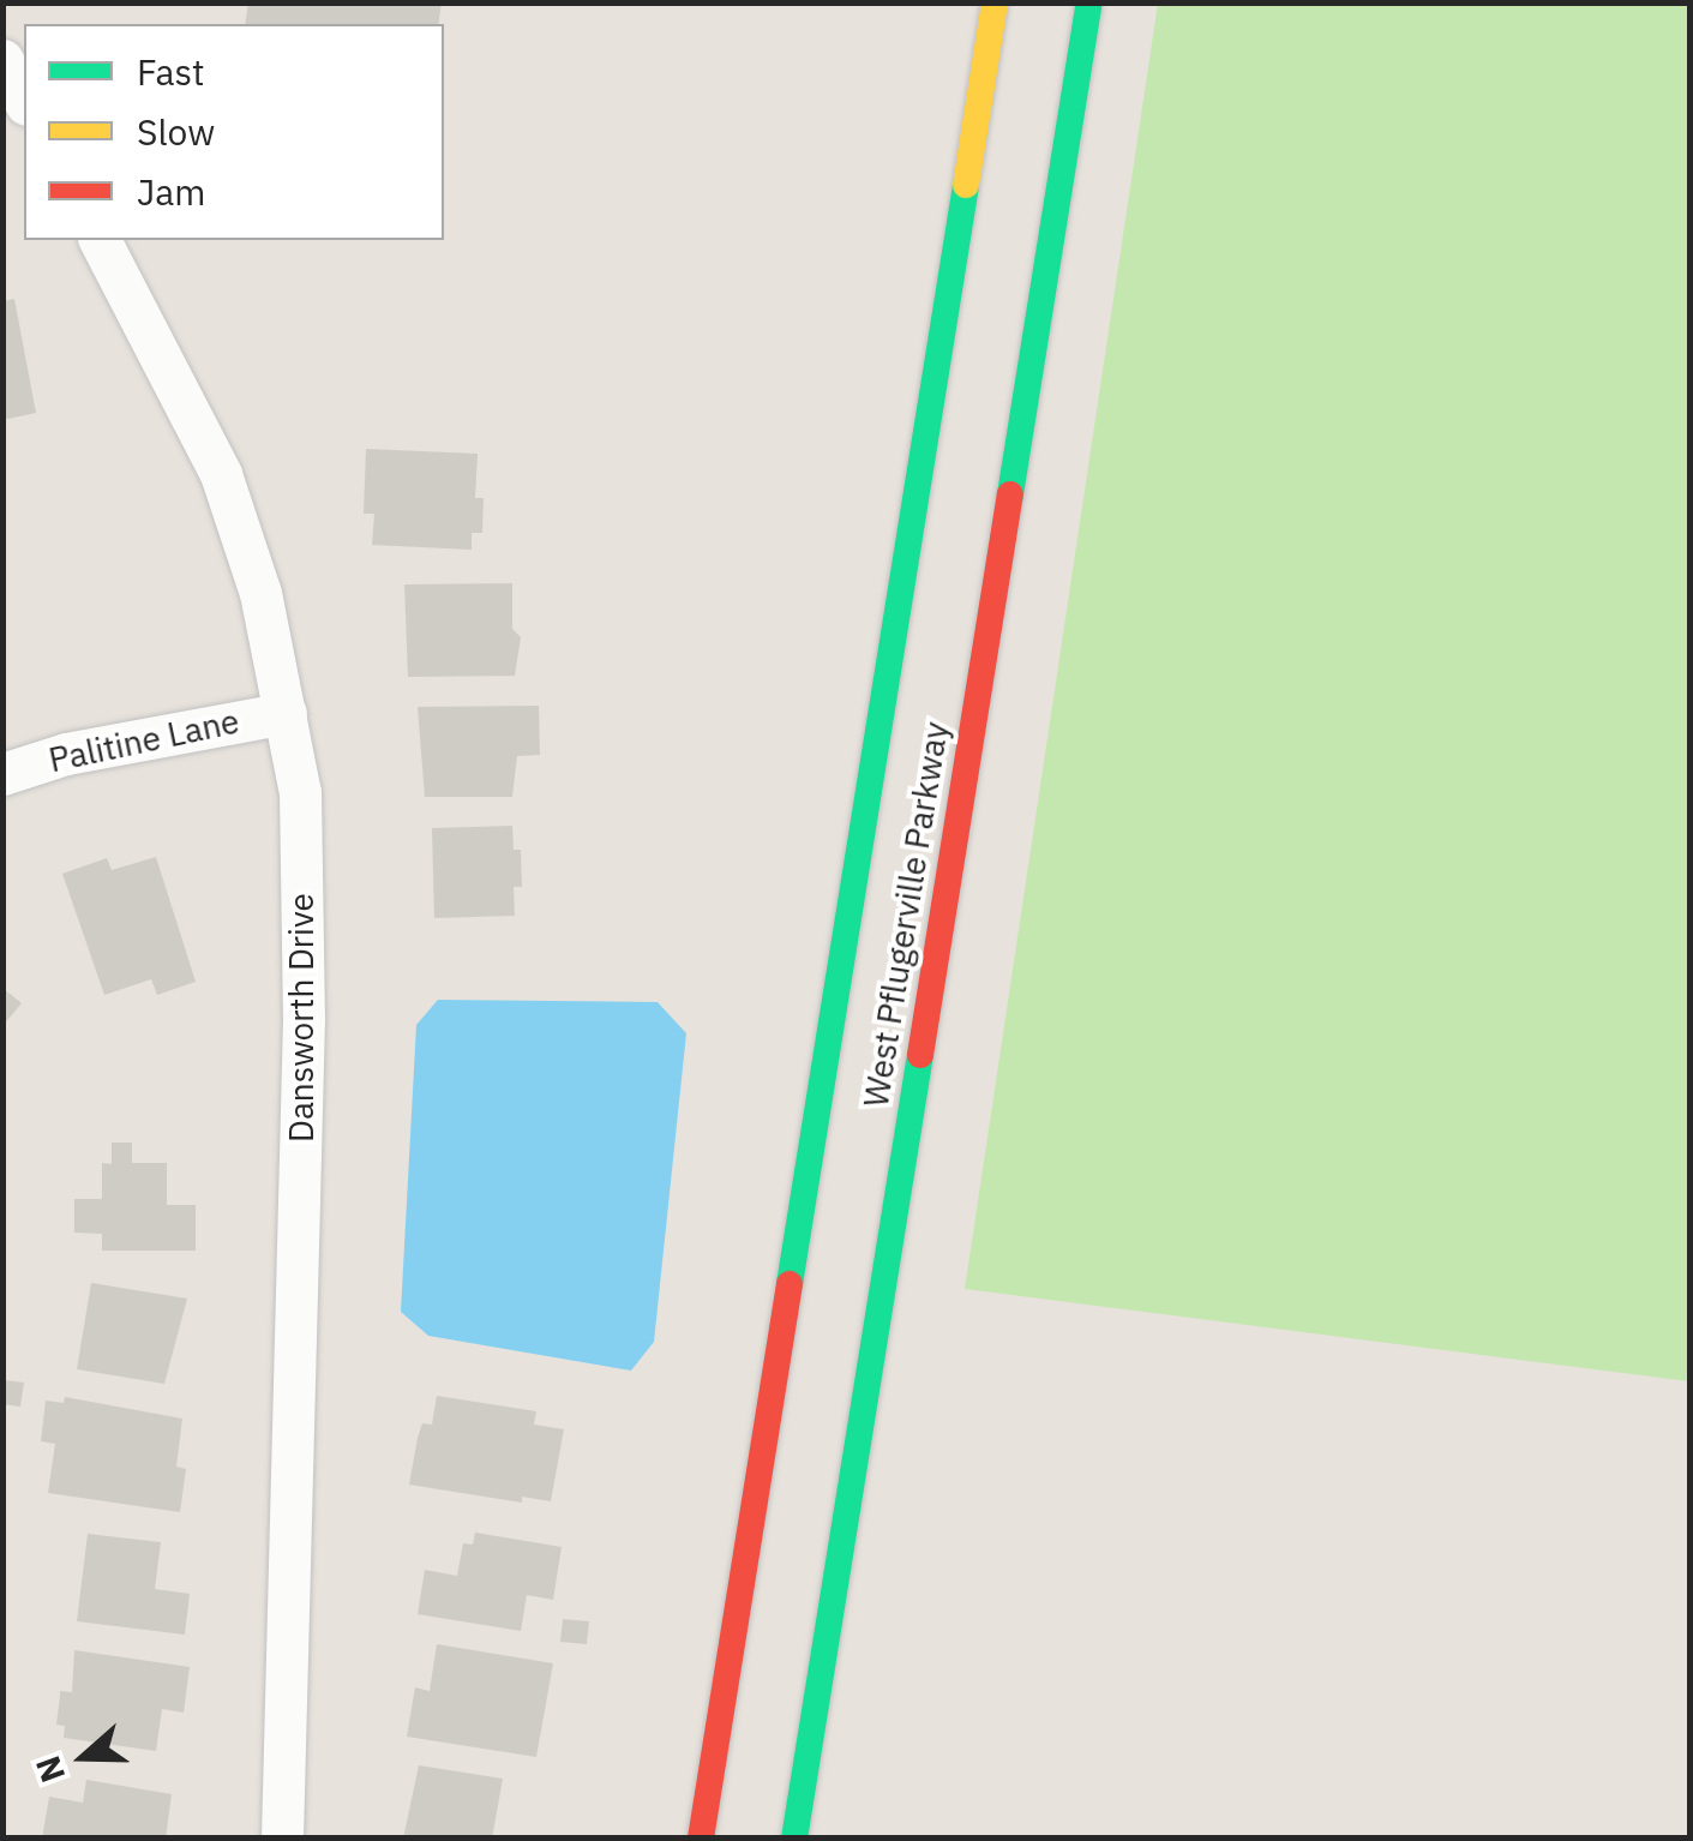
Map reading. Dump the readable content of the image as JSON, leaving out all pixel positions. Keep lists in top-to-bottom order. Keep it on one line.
{"streets":{"main road":["West Pflugerville Parkway"],"street":["Palitine Lane","Dansworth Drive"]},"crossings":[["Palitine Lane","Dansworth Drive"]],"legend":["Fast","Slow","Jam"],"north":"left"}
